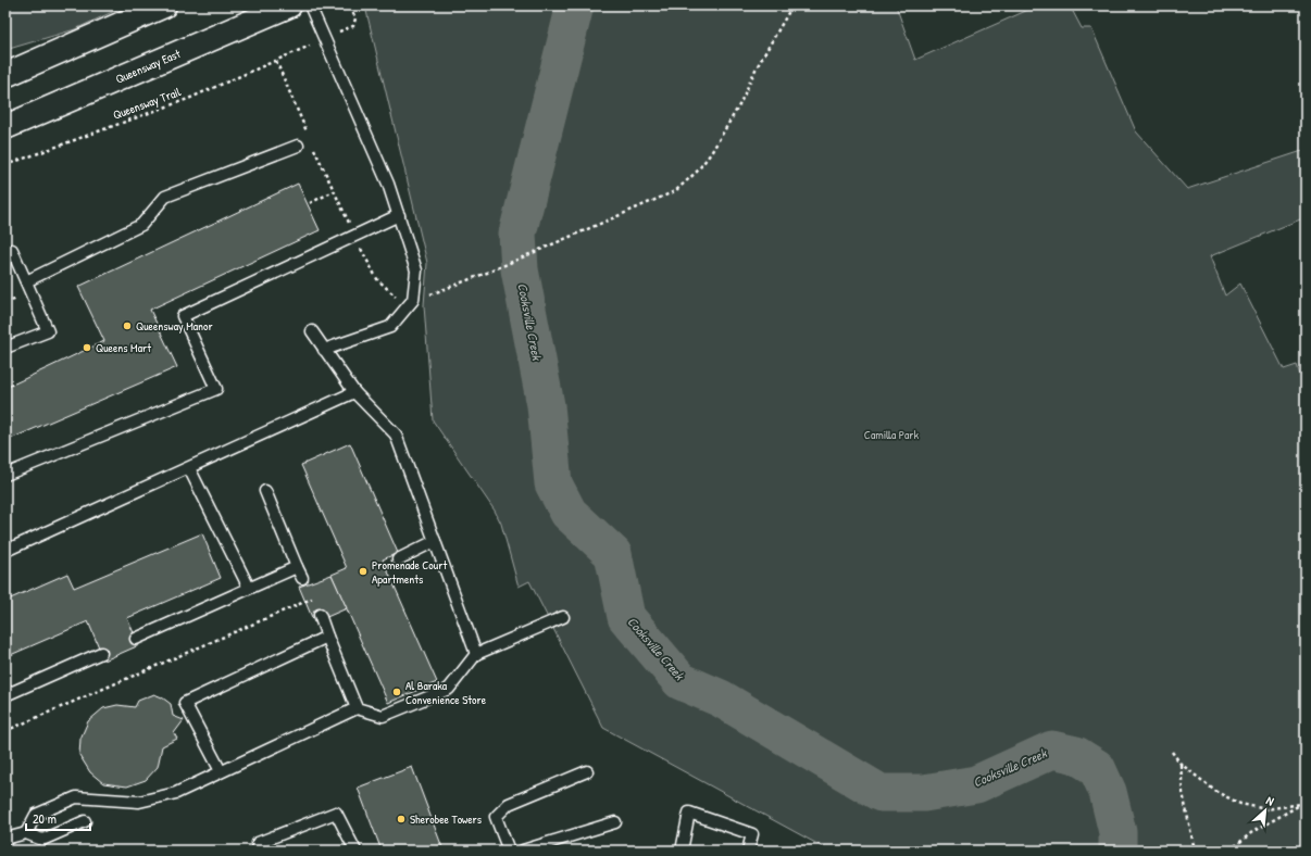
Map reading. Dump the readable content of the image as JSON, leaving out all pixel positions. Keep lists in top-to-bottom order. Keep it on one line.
{"streets":{"main road":["Queensway East"],"path":["Queensway Trail"]},"water":["Cooksville Creek"],"parks":["Camilla Park"],"places":["Queensway Manor","Queens Mart","Promenade Court Apartments","Al Baraka Convenience Store","Sherobee Towers"],"scale_bar":"20 m","north":"top right"}
